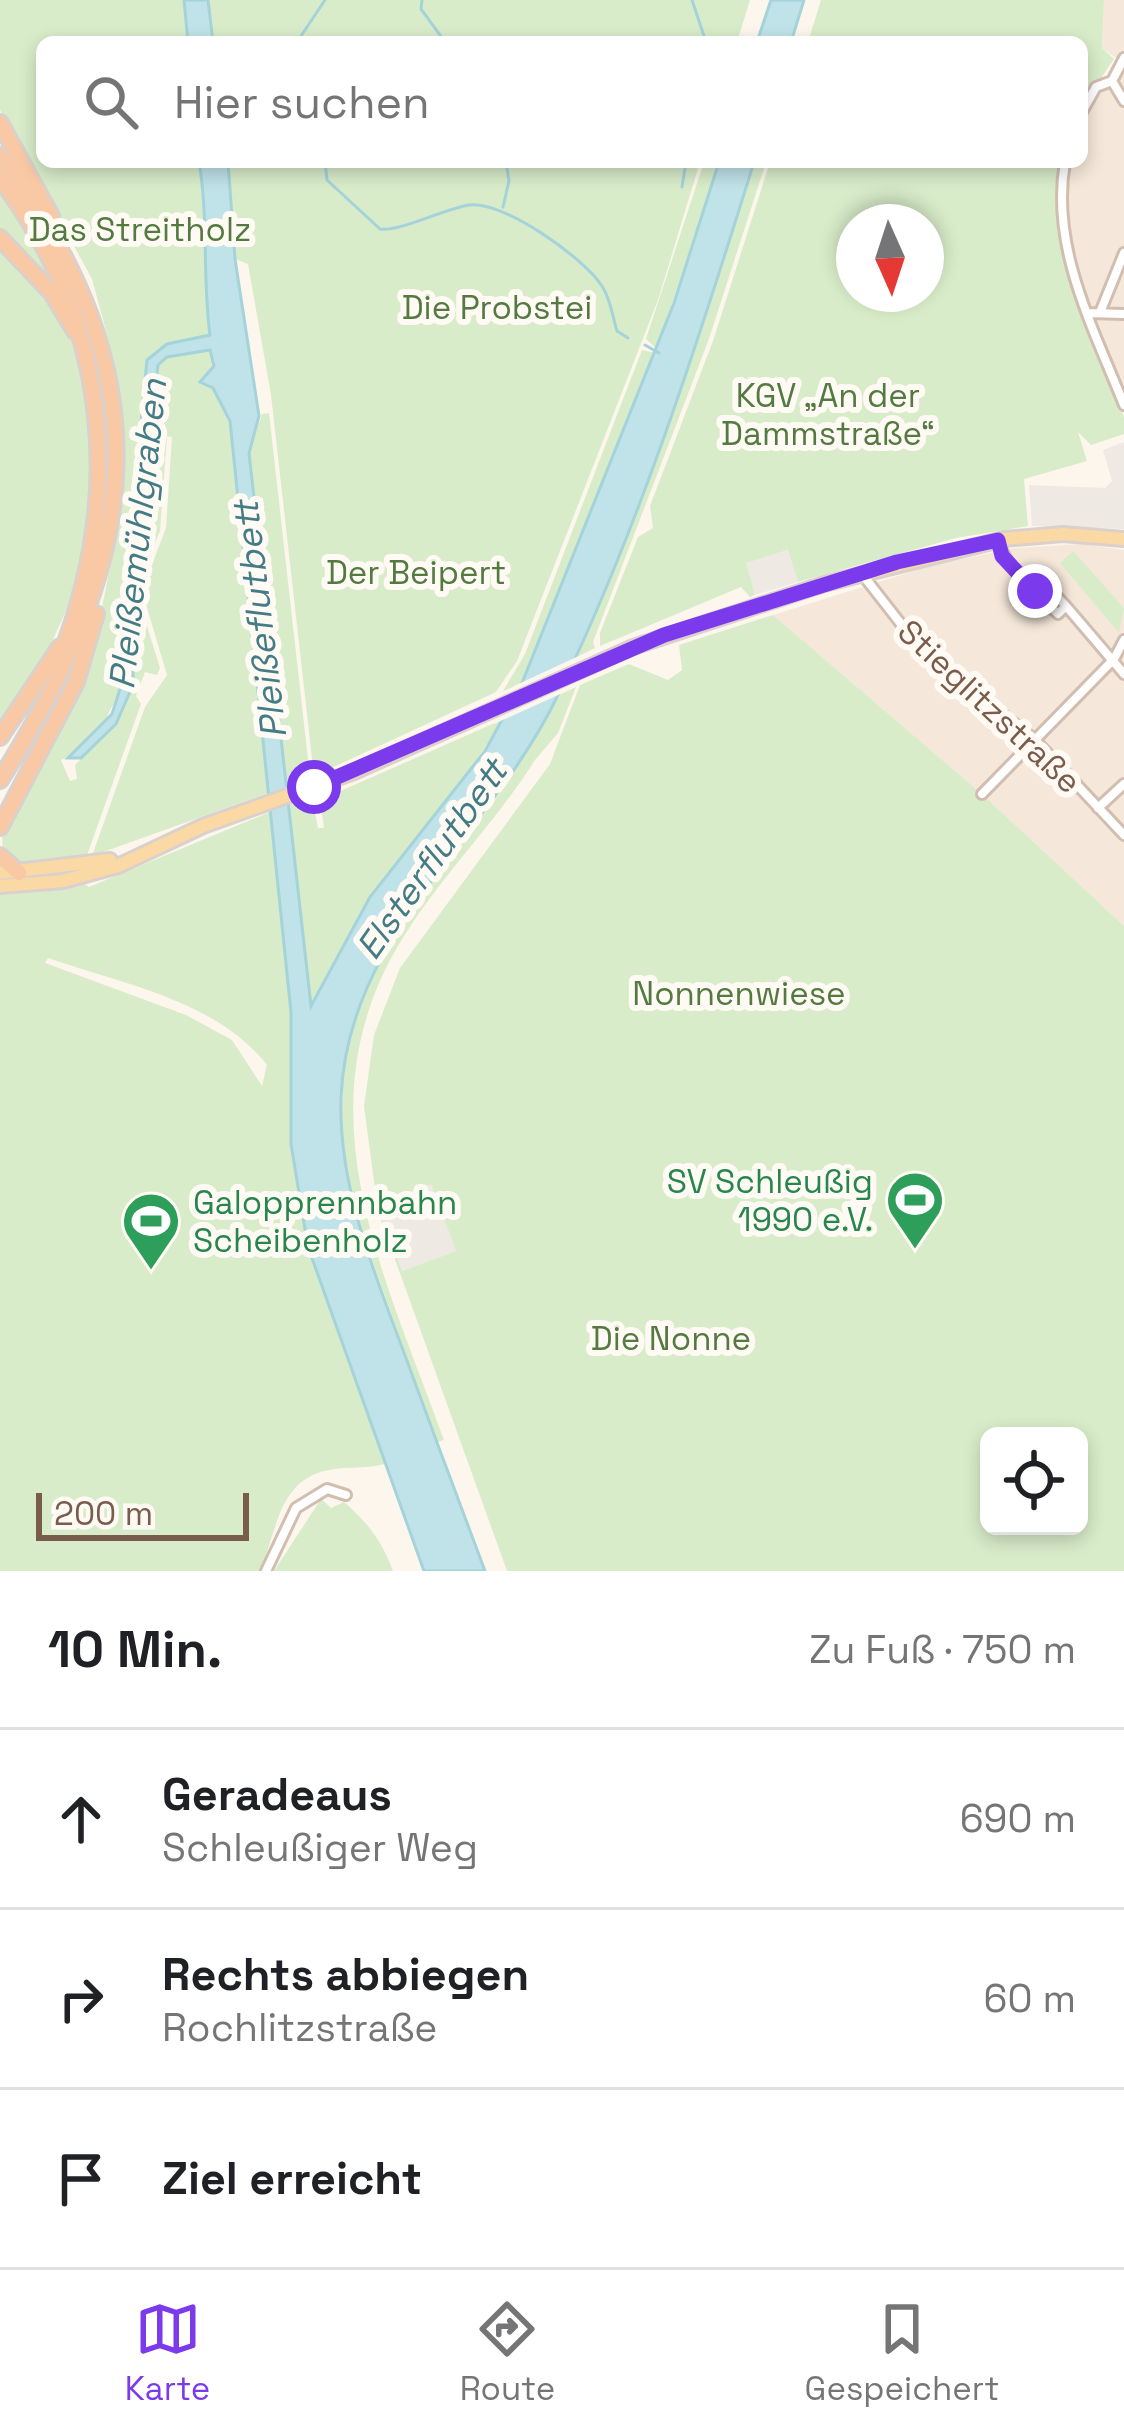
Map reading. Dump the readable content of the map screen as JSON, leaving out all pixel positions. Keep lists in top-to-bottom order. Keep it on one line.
{"streets":{"street":["Stieglitzstraße"]},"water":["Pleißemühlgraben","Pleißeflutbett","Elsterflutbett"],"parks":["Das Streitholz","Die Probstei","KGV „An der Dammstraße“","Der Beipert","Nonnenwiese","Die Nonne"],"places":{"sports":["SV Schleußig 1990 e.V.","Galopprennbahn Scheibenholz"]},"scale_bar":"200 m","north":"bottom","page":{"search":"Hier suchen","scale":"200 m","heading":["10 Min.","Zu Fuß · 750 m"],"list":[["Geradeaus","Schleußiger Weg","690 m"],["Rechts abbiegen","Rochlitzstraße","60 m"],"Ziel erreicht"],"nav":["Karte","Route","Gespeichert"]}}
